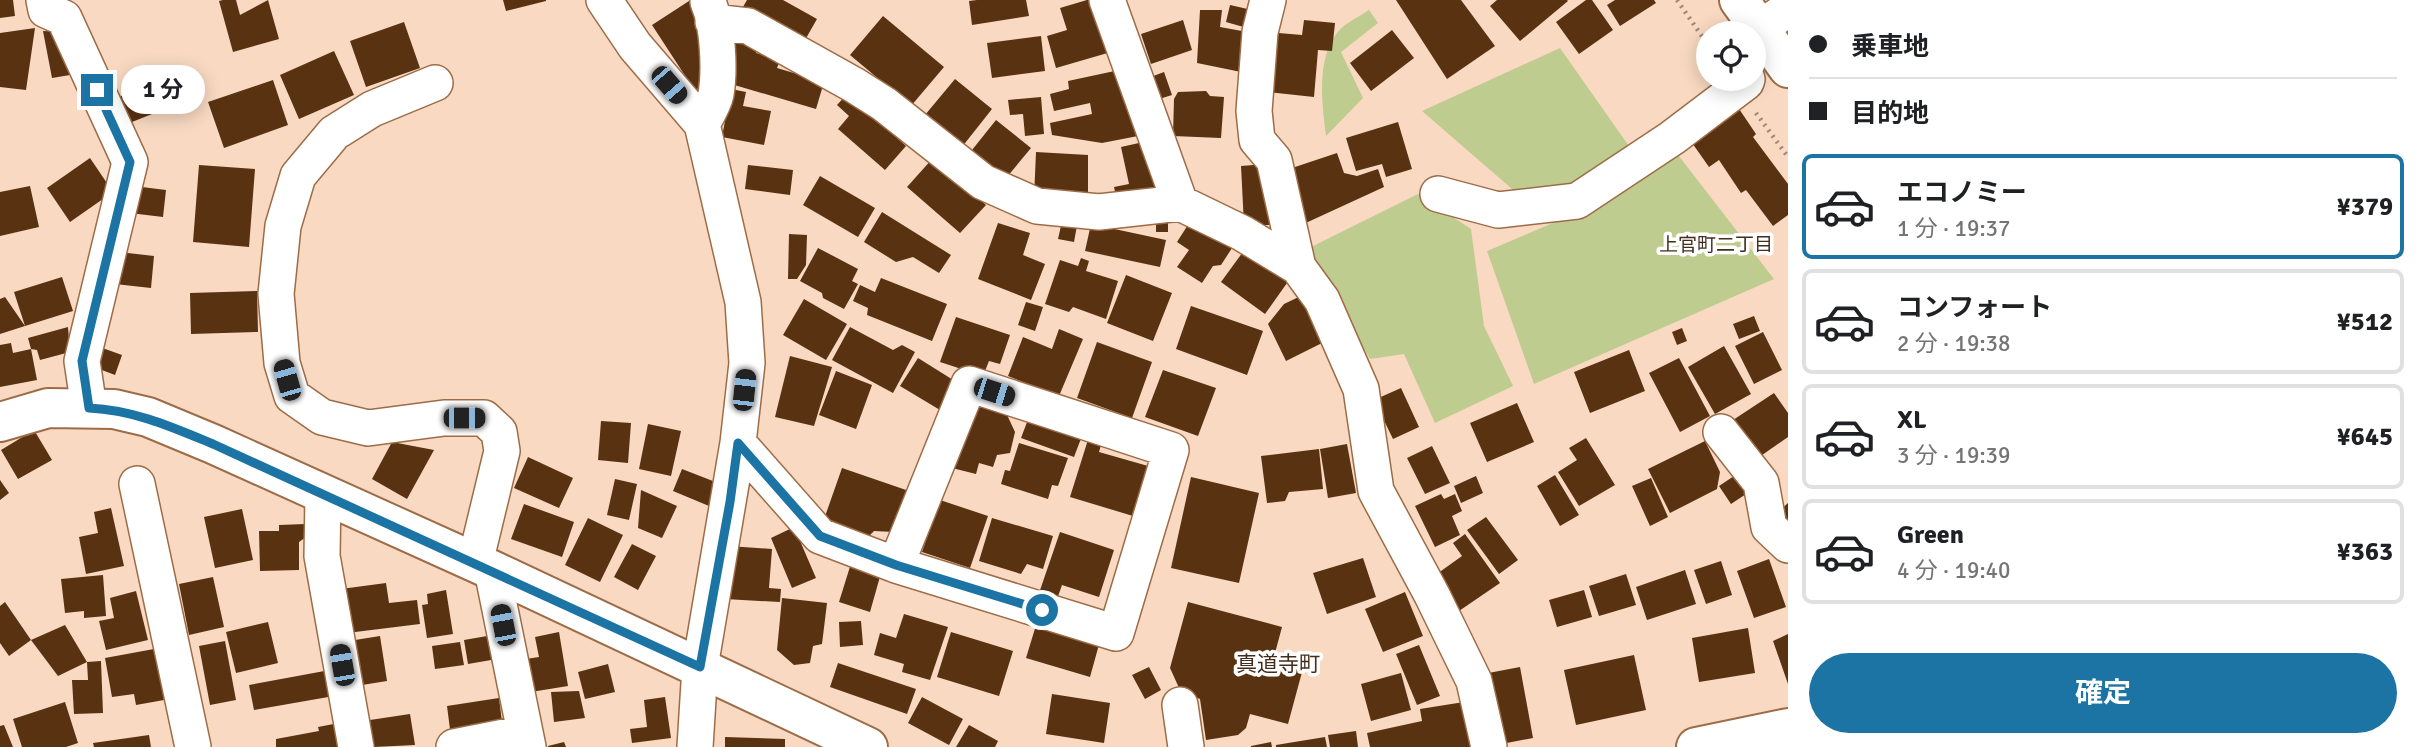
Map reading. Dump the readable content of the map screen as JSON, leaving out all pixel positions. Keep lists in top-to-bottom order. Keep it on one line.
{"districts":["上官町二丁目","真道寺町"],"page":{"banner":["乗車地","目的地"],"bubble":"1 分","list":[{"name":"エコノミー","note":"1 分 · 19:37","value":"¥379"},{"name":"コンフォート","note":"2 分 · 19:38","value":"¥512"},{"name":"XL","note":"3 分 · 19:39","value":"¥645"},{"name":"Green","note":"4 分 · 19:40","value":"¥363"}],"buttons":"確定"}}
